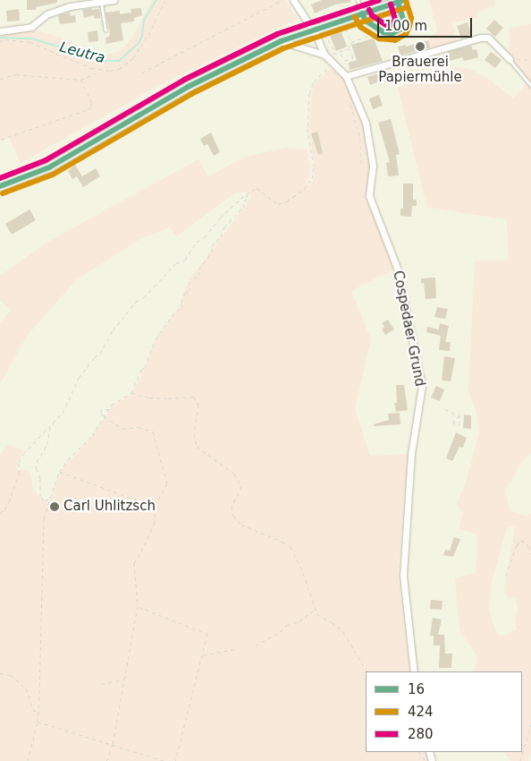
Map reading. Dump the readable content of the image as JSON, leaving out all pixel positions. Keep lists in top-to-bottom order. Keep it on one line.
{"streets":{"street":["Cospedaer Grund"]},"water":["Leutra"],"places":["Brauerei Papiermühle","Carl Uhlitzsch"],"lines":["transit line 16","transit line 424","transit line 280"],"legend":["16","424","280"],"scale_bar":"100 m"}
